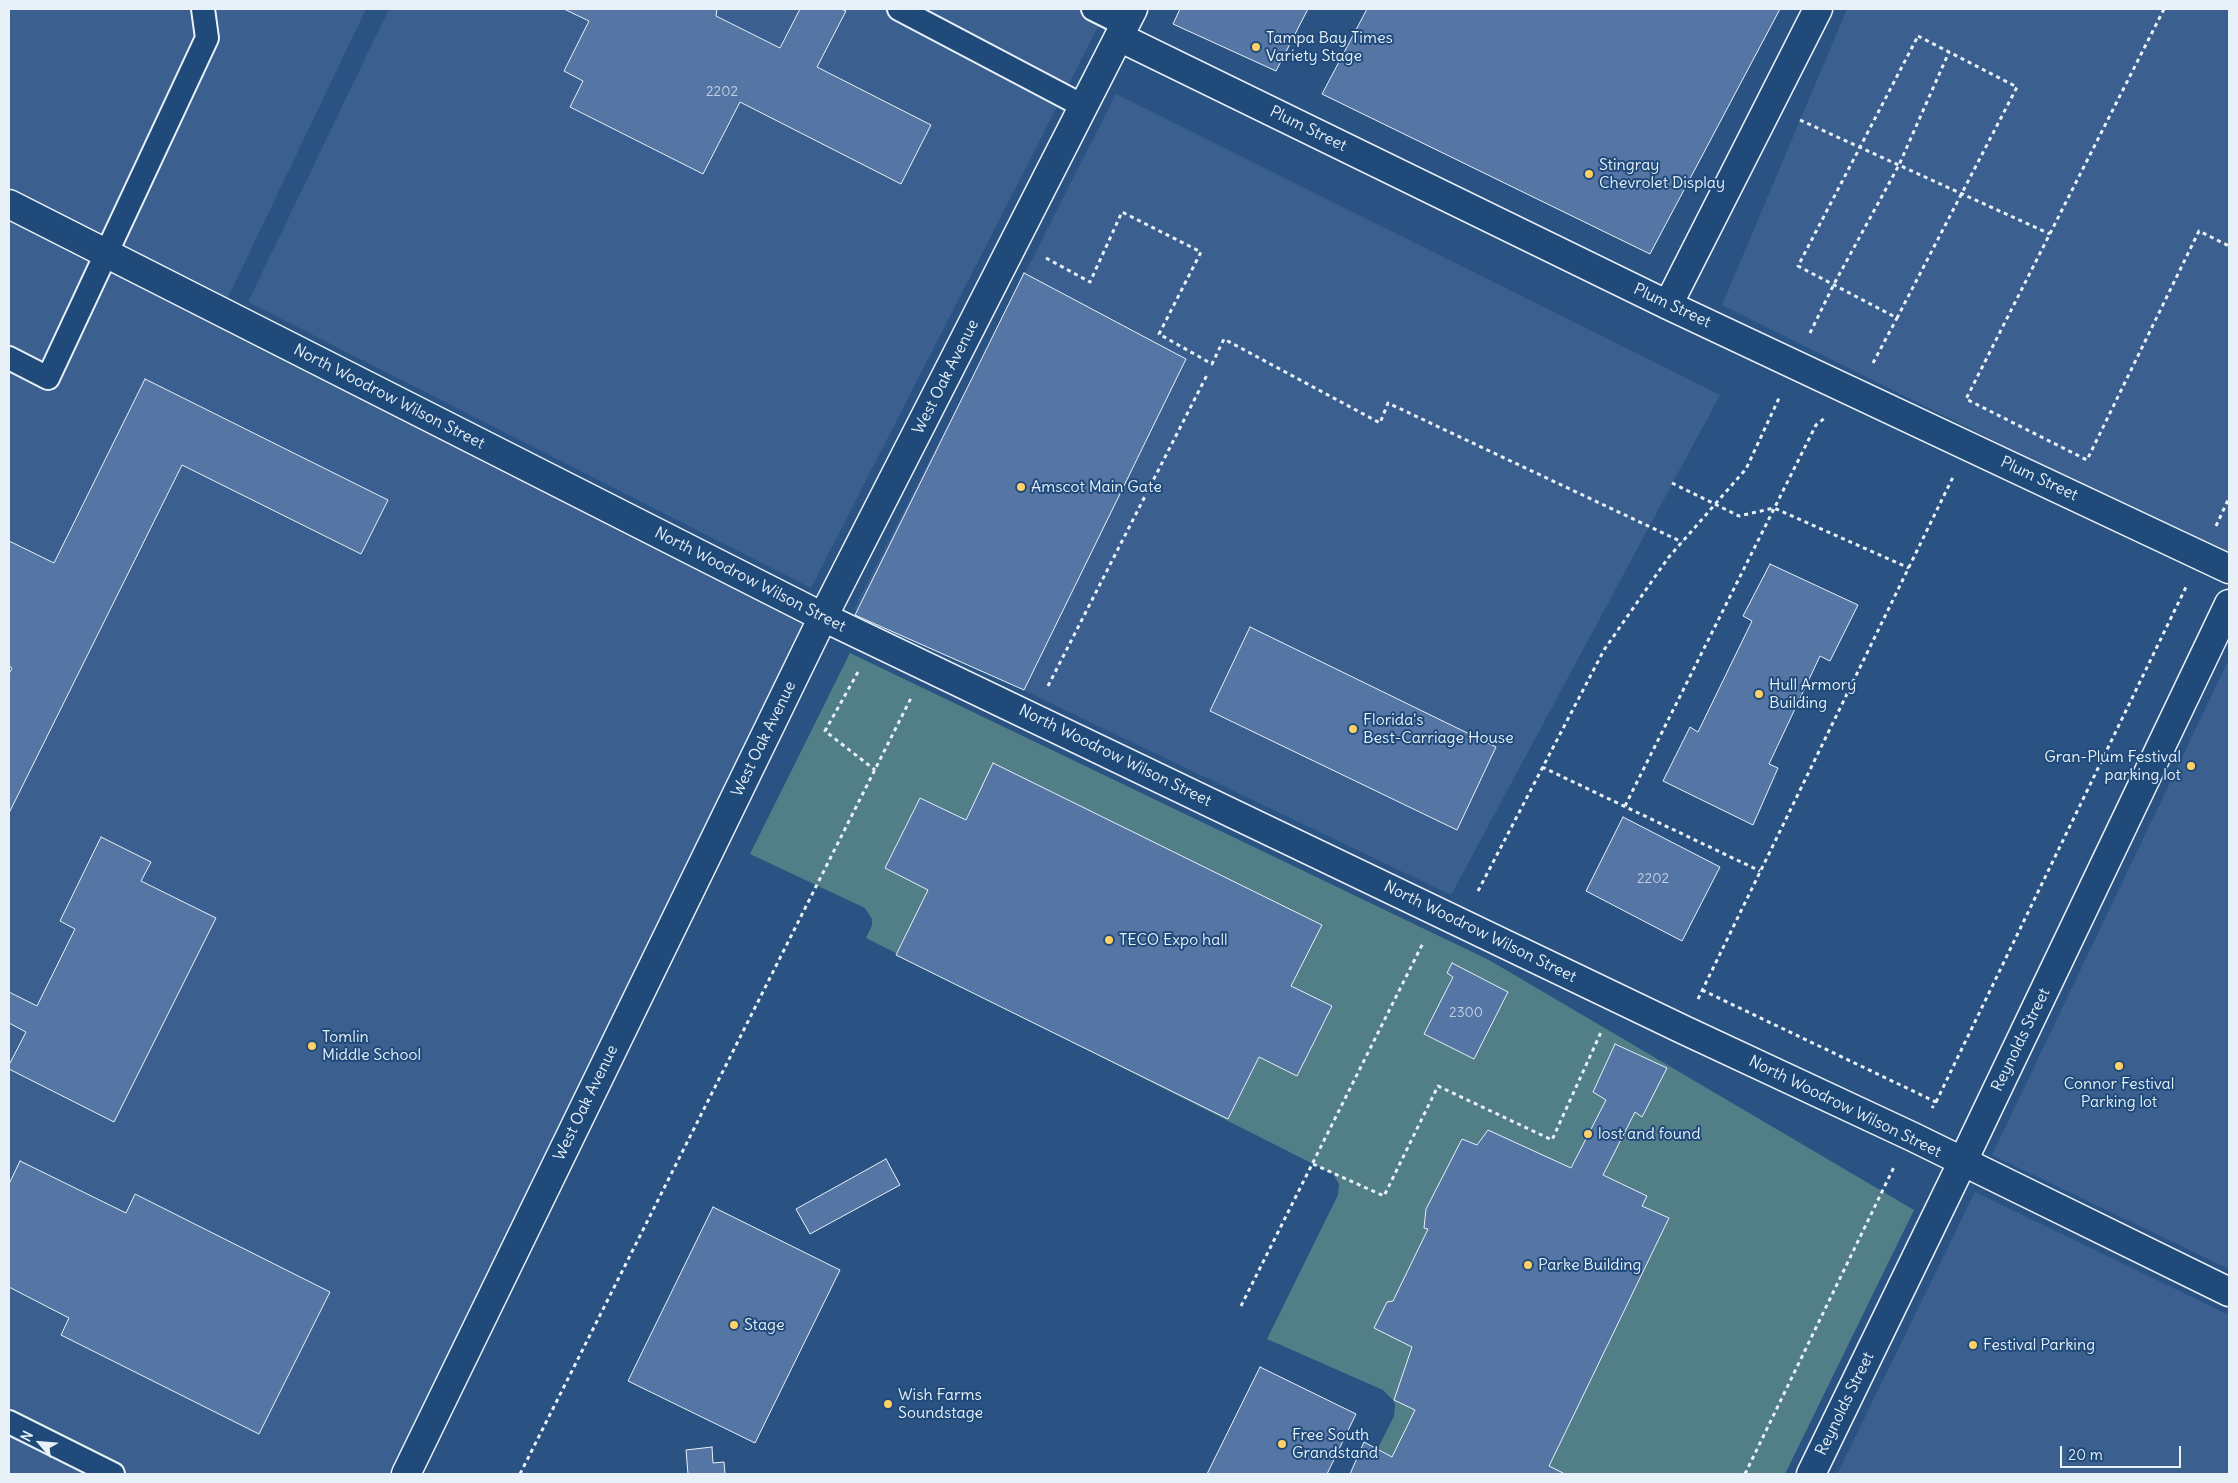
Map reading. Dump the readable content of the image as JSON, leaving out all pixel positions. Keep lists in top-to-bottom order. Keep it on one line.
{"streets":{"street":["Plum Street","West Oak Avenue","North Woodrow Wilson Street","Reynolds Street"]},"crossings":[["Plum Street","West Oak Avenue"],["West Oak Avenue","North Woodrow Wilson Street"],["North Woodrow Wilson Street","Reynolds Street"]],"places":["Tampa Bay Times Variety Stage","Stingray Chevrolet Display","Amscot Main Gate","Hull Armory Building","Florida's Best-Carriage House","Gran-Plum Festival parking lot","TECO Expo hall","Tomlin Middle School","Connor Festival Parking lot","lost and found","Parke Building","Stage","Festival Parking","Wish Farms Soundstage","Free South Grandstand"],"house_numbers":["2202","2202","2300"],"scale_bar":"20 m","north":"top left"}
